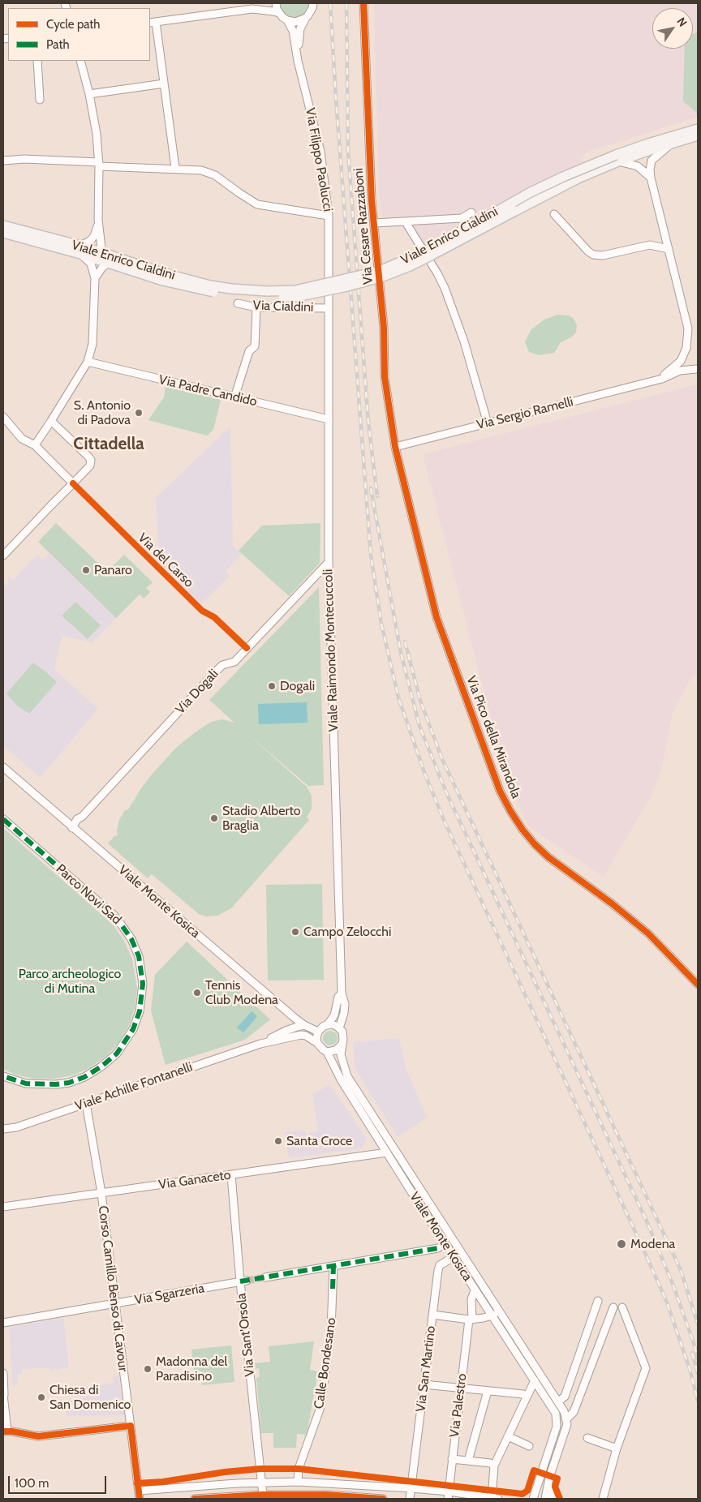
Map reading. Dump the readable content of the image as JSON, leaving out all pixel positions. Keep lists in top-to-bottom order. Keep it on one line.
{"streets":{"main road":["Viale Enrico Cialdini"],"street":["Via Filippo Paolucci","Via Cesare Razzaboni","Via Cialdini","Via Padre Candido","Via Sergio Ramelli","Viale Raimondo Montecuccoli","Via Dogali","Via Pico della Mirandola","Parco Novi Sad","Viale Monte Kosica","Viale Achille Fontanelli","Via Ganaceto","Corso Camillo Benso di Cavour","Via Sgarzeria","Via Sant'Orsola","Calle Bondesano","Via San Martino","Via Palestro"],"cycle path":["Via del Carso"]},"crossings":[["Via Filippo Paolucci","Via Cialdini"],["Via Filippo Paolucci","Viale Raimondo Montecuccoli"],["Via Cesare Razzaboni","Via Sergio Ramelli"],["Via Cesare Razzaboni","Via Pico della Mirandola"],["Via Cialdini","Viale Raimondo Montecuccoli"],["Via Padre Candido","Viale Raimondo Montecuccoli"],["Via Sergio Ramelli","Via Pico della Mirandola"],["Viale Raimondo Montecuccoli","Via Dogali"],["Viale Raimondo Montecuccoli","Viale Monte Kosica"],["Viale Raimondo Montecuccoli","Viale Achille Fontanelli"],["Via Dogali","Viale Monte Kosica"],["Viale Monte Kosica","Viale Achille Fontanelli"],["Viale Monte Kosica","Via Ganaceto"],["Viale Monte Kosica","Via San Martino"],["Viale Monte Kosica","Via Palestro"],["Viale Achille Fontanelli","Corso Camillo Benso di Cavour"],["Via Ganaceto","Corso Camillo Benso di Cavour"],["Via Ganaceto","Via Sant'Orsola"],["Corso Camillo Benso di Cavour","Via Sgarzeria"],["Via Sgarzeria","Via Sant'Orsola"]],"districts":["Cittadella"],"parks":["Parco archeologico di Mutina"],"places":["S. Antonio di Padova","Panaro","Dogali","Stadio Alberto Braglia","Campo Zelocchi","Tennis Club Modena","Santa Croce","Modena","Madonna del Paradisino","Chiesa di San Domenico"],"legend":["Cycle path","Path"],"scale_bar":"100 m","north":"top right"}
